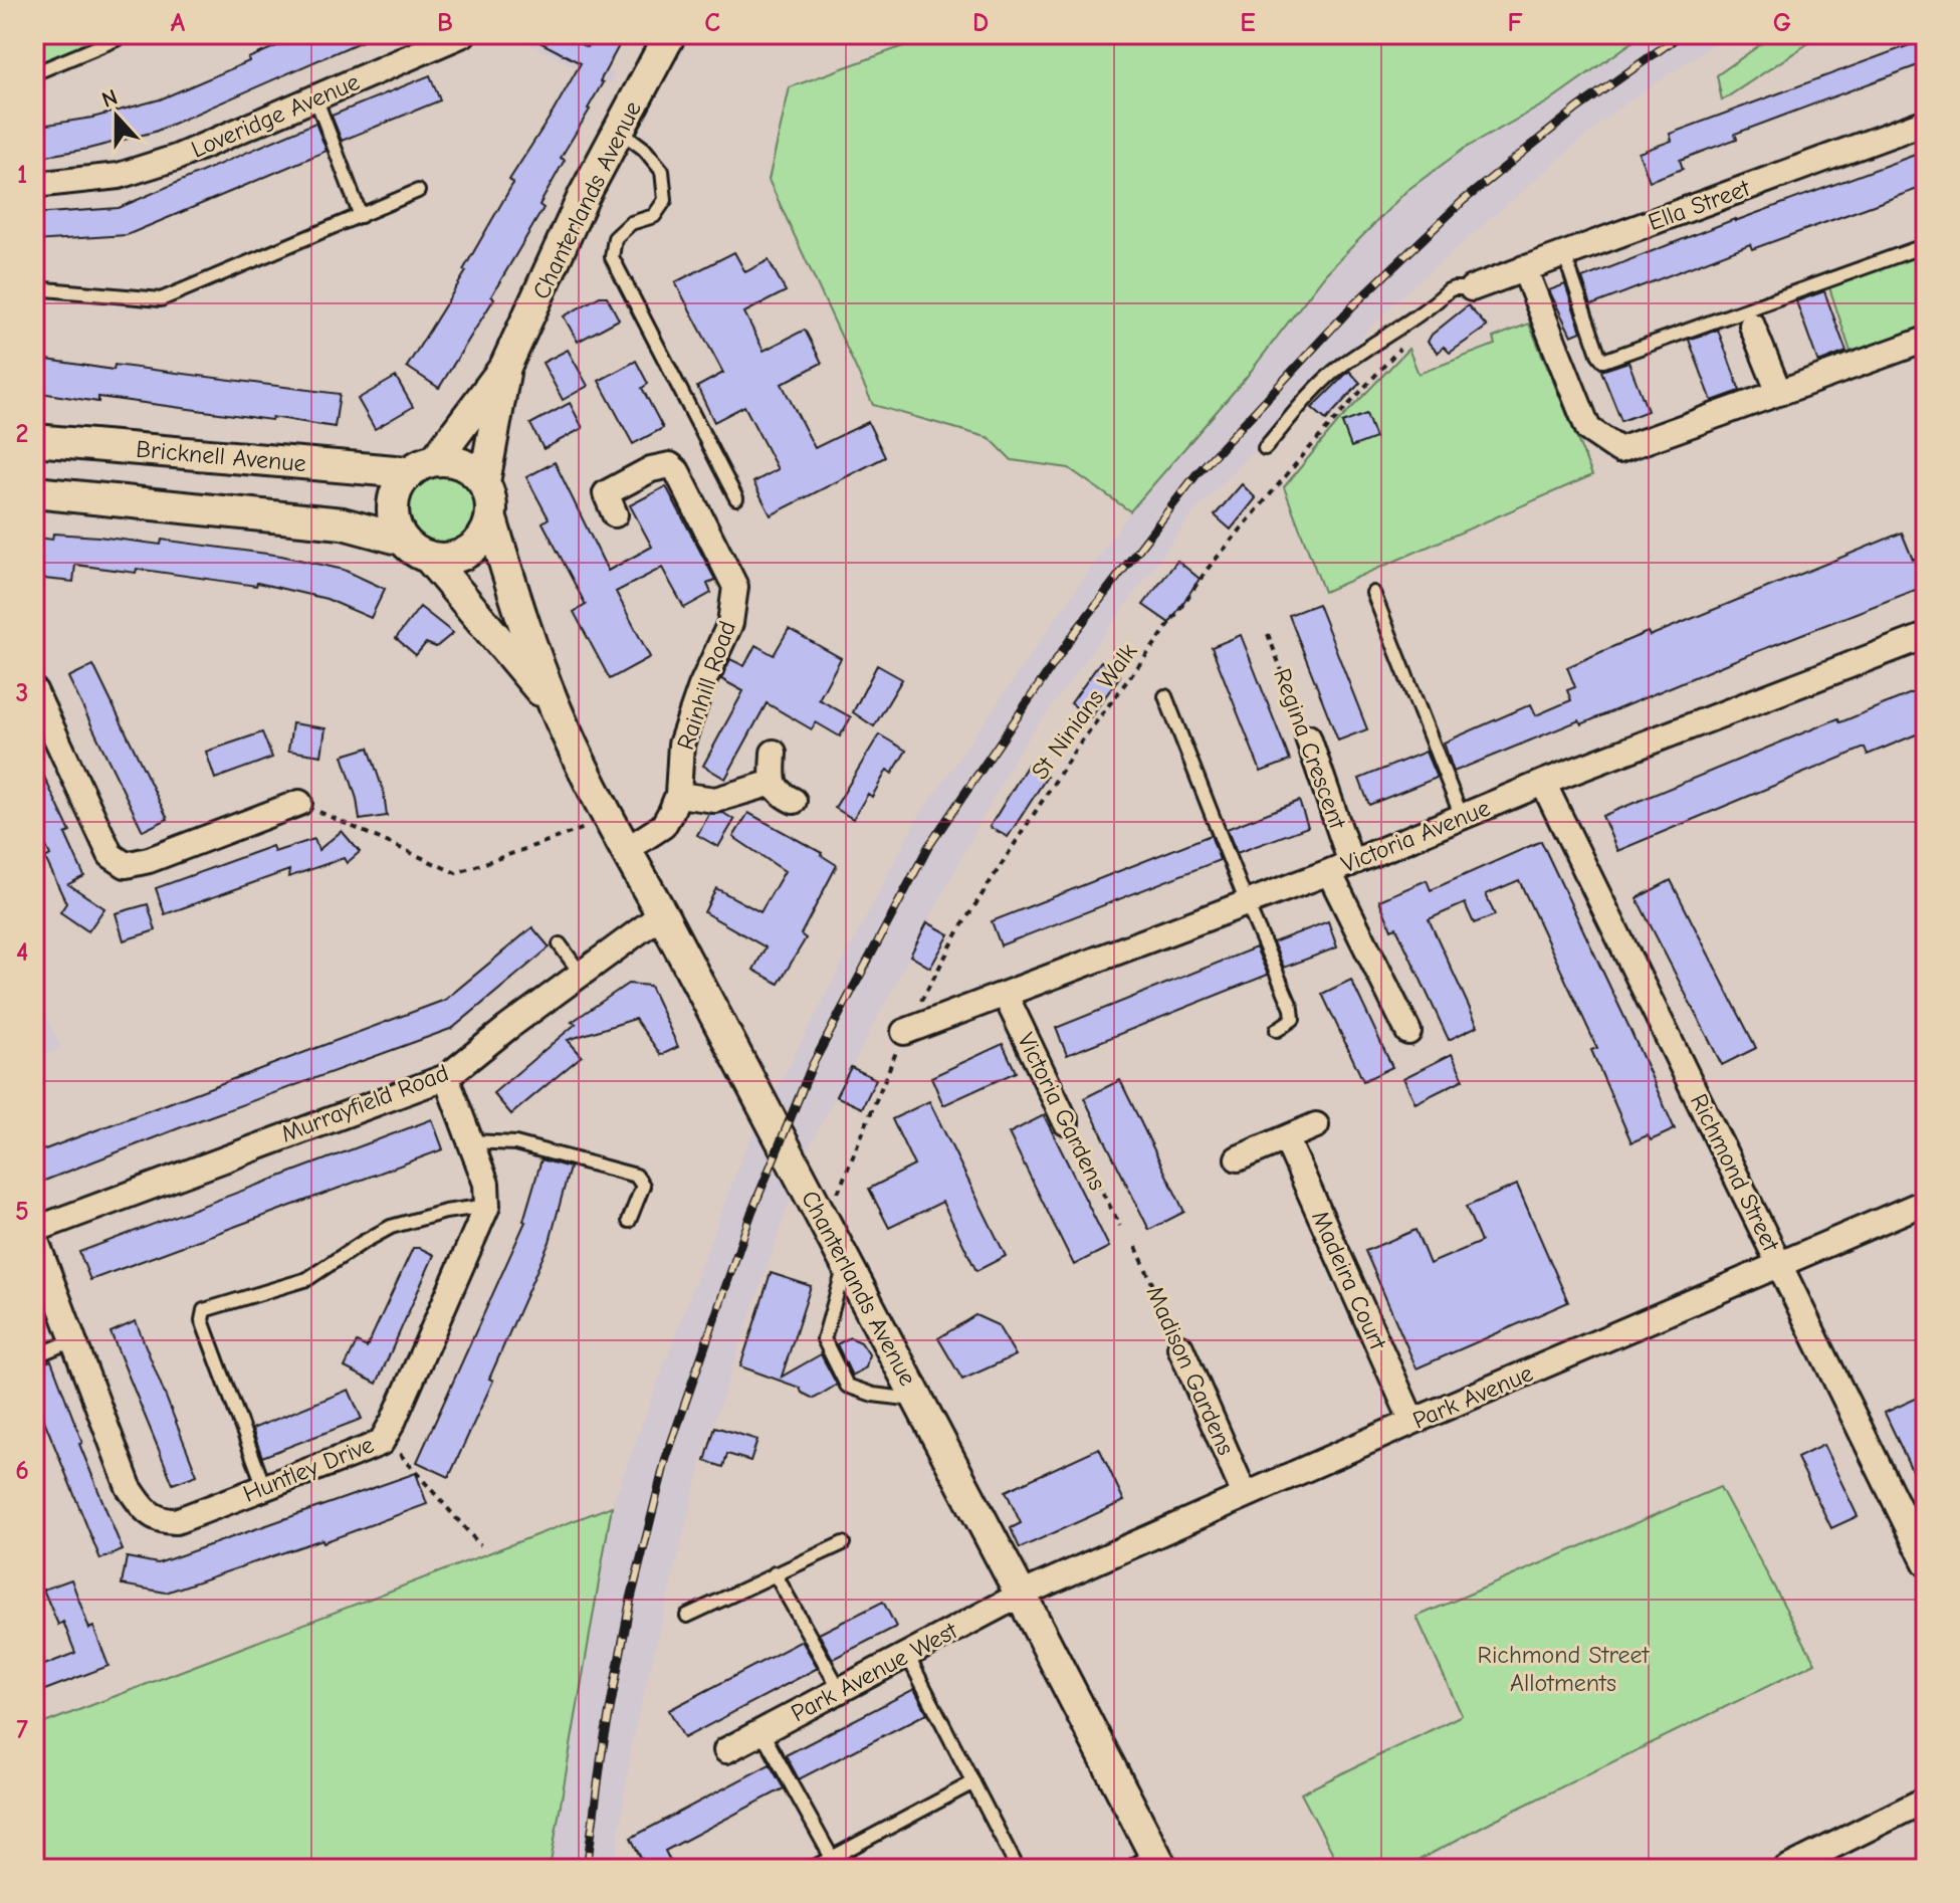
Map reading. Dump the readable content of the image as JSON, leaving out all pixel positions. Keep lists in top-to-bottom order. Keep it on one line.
{"streets":{"street":["Loveridge Avenue","Chanterlands Avenue","Ella Street","Bricknell Avenue","Rainhill Road","Regina Crescent","Victoria Avenue","Murrayfield Road","Victoria Gardens","Richmond Street","Madeira Court","Madison Gardens","Park Avenue","Huntley Drive","Park Avenue West"],"path":["St Ninians Walk"]},"crossings":[["Chanterlands Avenue","Bricknell Avenue"],["Chanterlands Avenue","Rainhill Road"],["Chanterlands Avenue","St Ninians Walk"],["Chanterlands Avenue","Murrayfield Road"],["Chanterlands Avenue","Park Avenue"],["Chanterlands Avenue","Park Avenue West"],["St Ninians Walk","Victoria Avenue"],["Regina Crescent","Victoria Avenue"],["Victoria Avenue","Victoria Gardens"],["Victoria Avenue","Richmond Street"],["Richmond Street","Park Avenue"],["Madeira Court","Park Avenue"],["Madison Gardens","Park Avenue"],["Park Avenue","Park Avenue West"]],"parks":["Richmond Street Allotments"],"north":"top","grid":{"columns":["A","B","C","D","E","F","G"],"rows":["1","2","3","4","5","6","7"]}}
